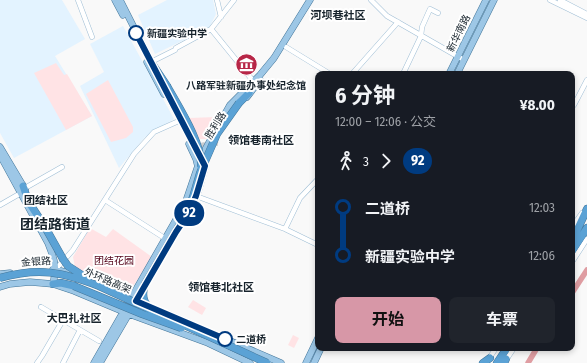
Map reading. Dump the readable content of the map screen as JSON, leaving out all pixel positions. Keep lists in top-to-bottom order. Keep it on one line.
{"streets":{"highway":["外环路高架"],"main road":["新华南路","胜利路","金银路"]},"crossings":[["胜利路","金银路"]],"districts":["河坝巷社区","领馆巷南社区","团结社区","团结路街道","领馆巷北社区","大巴扎社区"],"parks":["团结花园"],"places":{"other":["新疆实验中学","二道桥"],"museum":["八路军驻新疆办事处纪念馆"]},"lines":["bus line 92"],"page":{"on_map":"92","heading":["6 分钟","12:00 – 12:06 · 公交","¥8.00"],"legs":["3","92"],"list":[{"name":"二道桥","value":"12:03"},{"name":"新疆实验中学","value":"12:06"}],"buttons":["开始","车票"]}}
